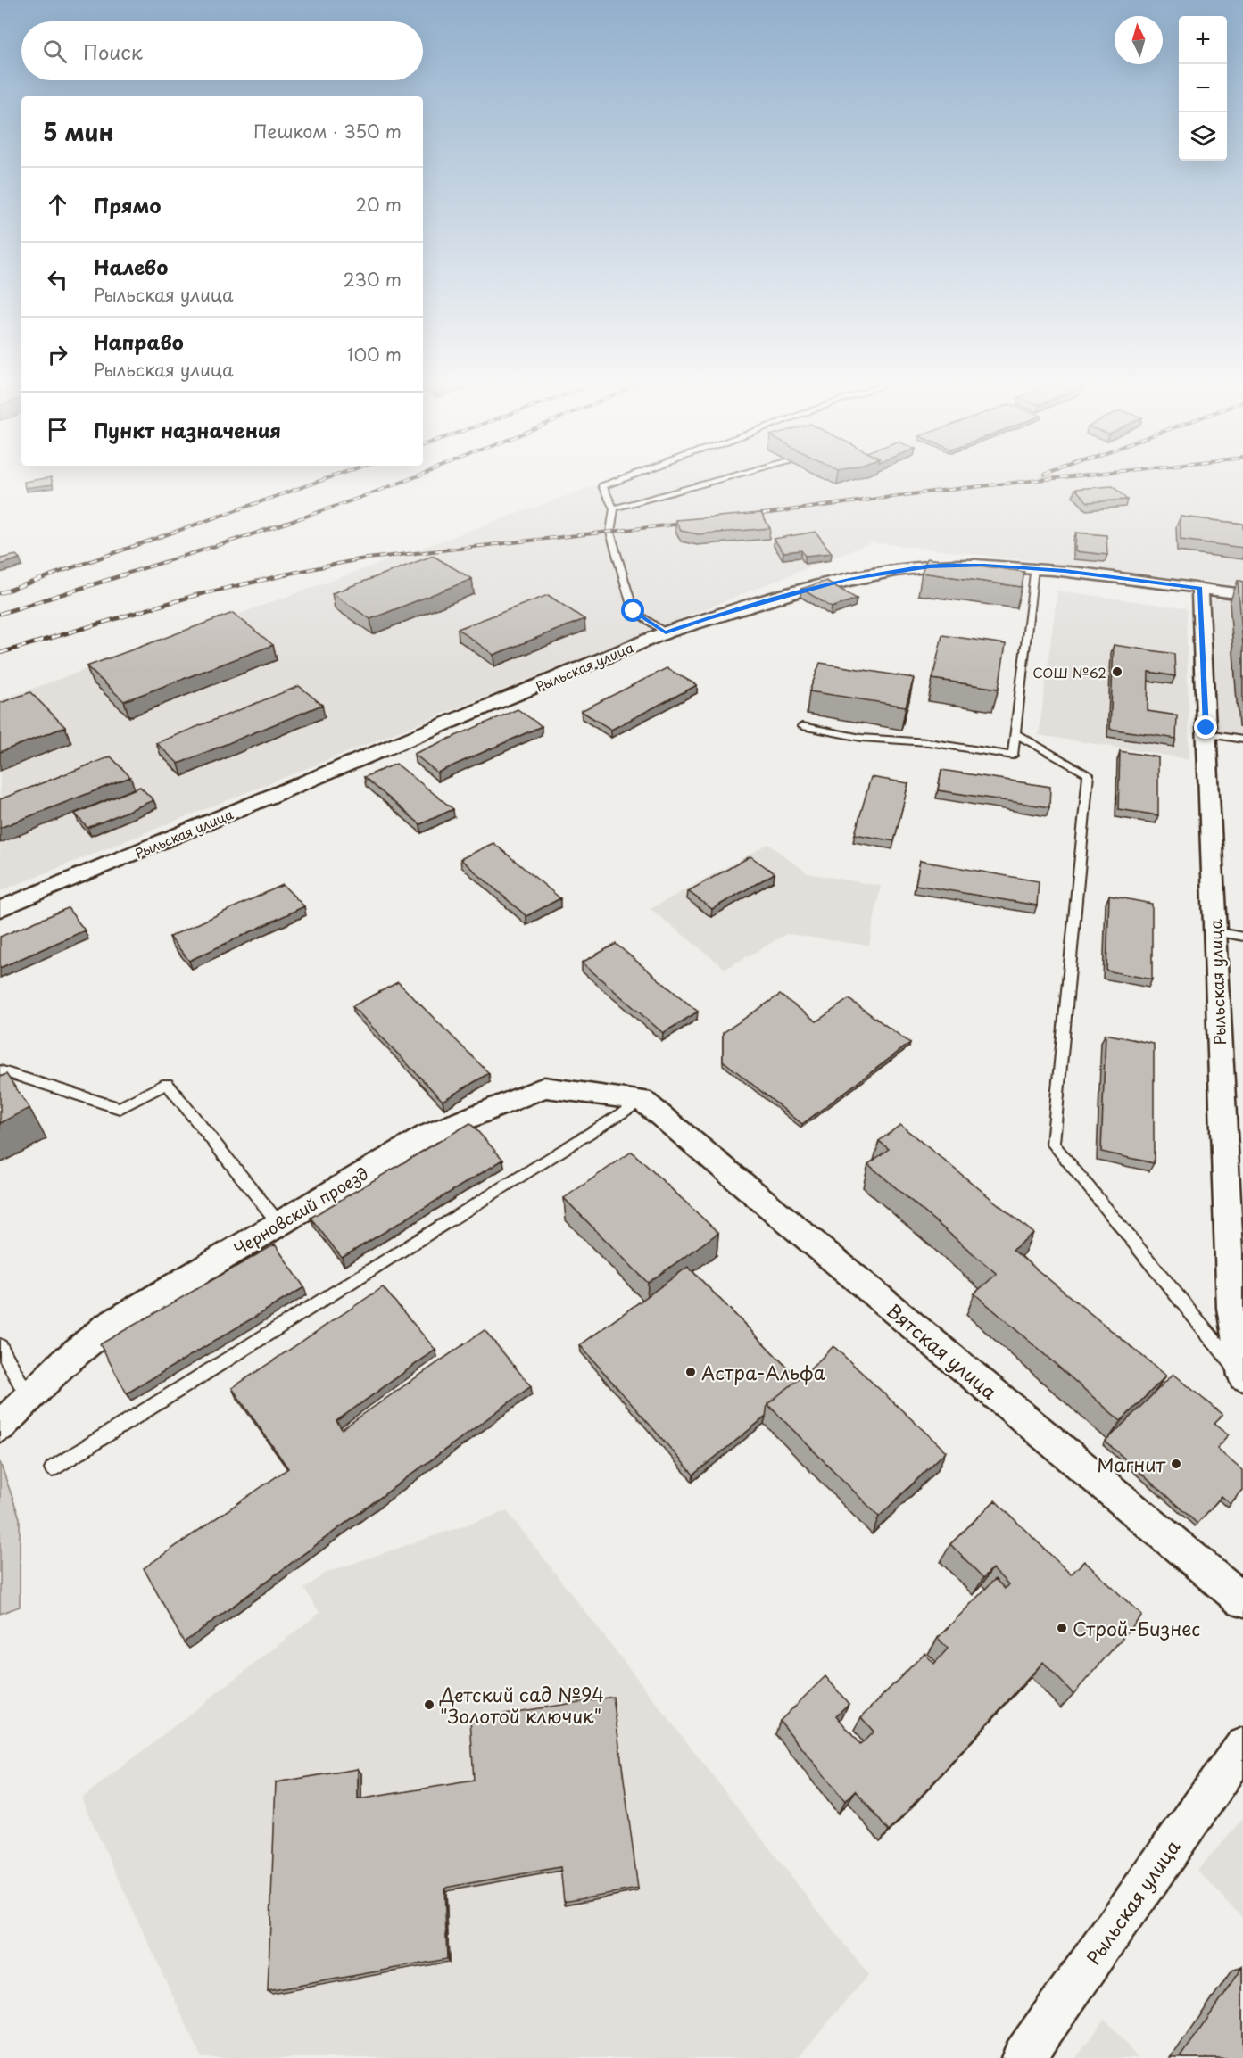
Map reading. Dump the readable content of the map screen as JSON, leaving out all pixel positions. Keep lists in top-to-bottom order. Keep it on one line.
{"streets":{"street":["Рыльская улица","Черновский проезд","Вятская улица"]},"crossings":[["Черновский проезд","Вятская улица"]],"places":["СОШ №62","Астра-Альфа","Магнит","Строй-Бизнес","Детский сад №94 \"Золотой ключик\""],"north":"top","page":{"map_buttons":["+","−"],"search":"Поиск","heading":["5 мин","Пешком · 350 m"],"list":[["Прямо","20 m"],["Налево","Рыльская улица","230 m"],["Направо","Рыльская улица","100 m"],"Пункт назначения"]}}
